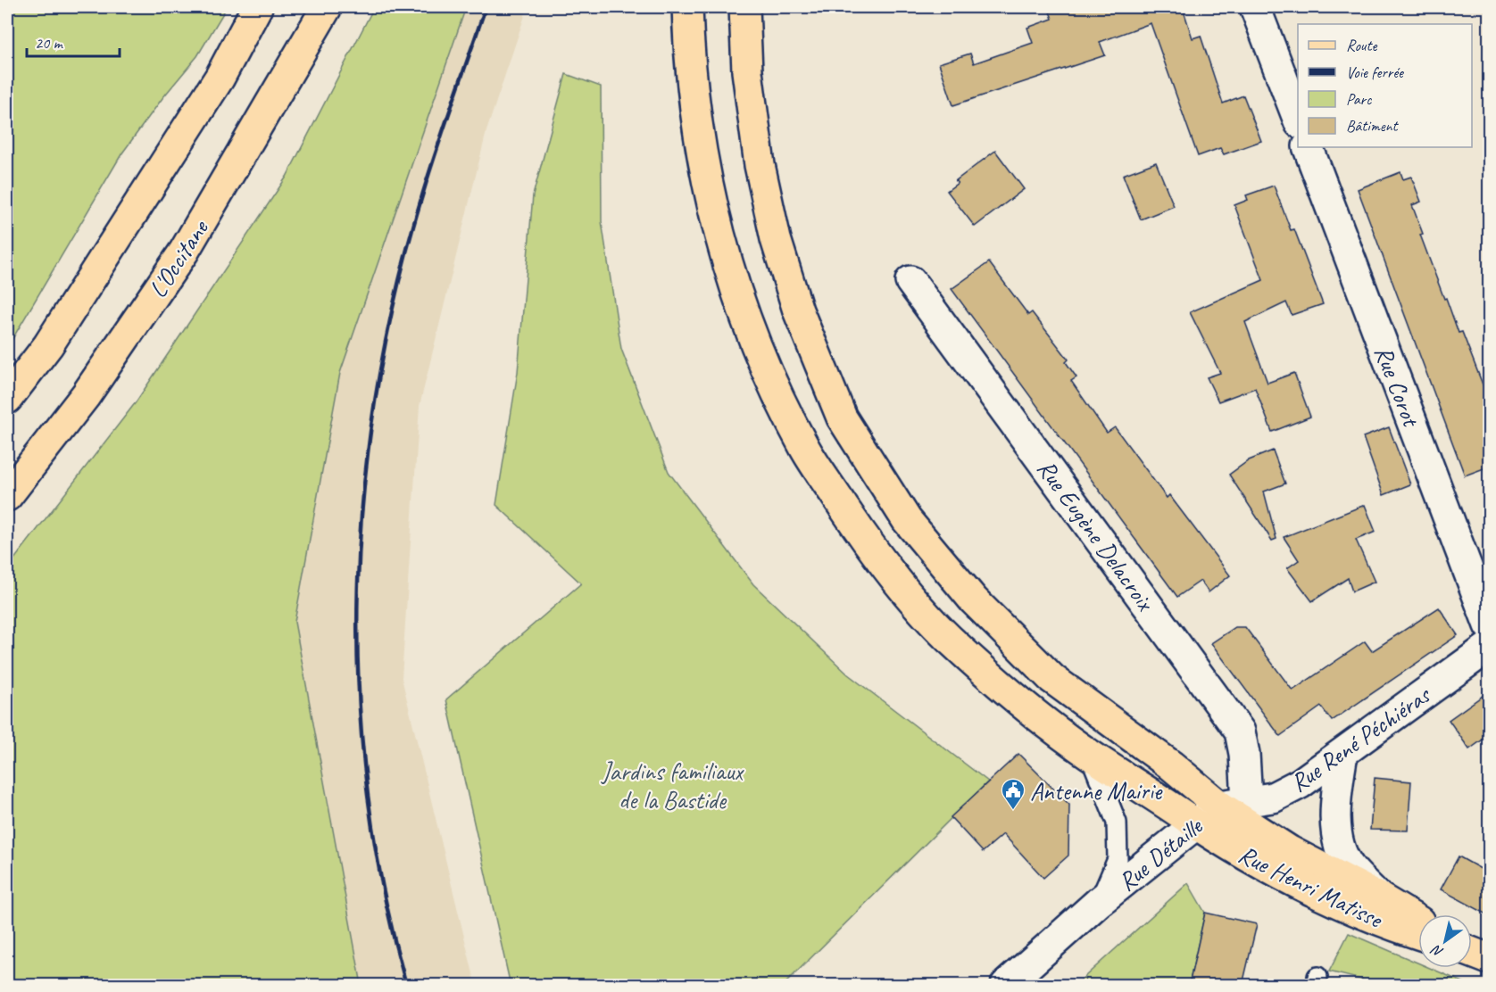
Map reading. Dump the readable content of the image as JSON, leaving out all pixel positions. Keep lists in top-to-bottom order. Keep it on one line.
{"streets":{"main road":["L'Occitane","Rue Henri Matisse"],"street":["Rue Corot","Rue Eugène Delacroix","Rue René Péchiéras","Rue Détaille"]},"crossings":[["Rue Eugène Delacroix","Rue René Péchiéras"],["Rue Eugène Delacroix","Rue Détaille"],["Rue Eugène Delacroix","Rue Henri Matisse"],["Rue René Péchiéras","Rue Détaille"],["Rue René Péchiéras","Rue Henri Matisse"],["Rue Détaille","Rue Henri Matisse"]],"parks":["Jardins familiaux de la Bastide"],"places":{"public building":["Antenne Mairie"]},"legend":["Route","Voie ferrée","Parc","Bâtiment"],"scale_bar":"20 m","north":"bottom left"}
